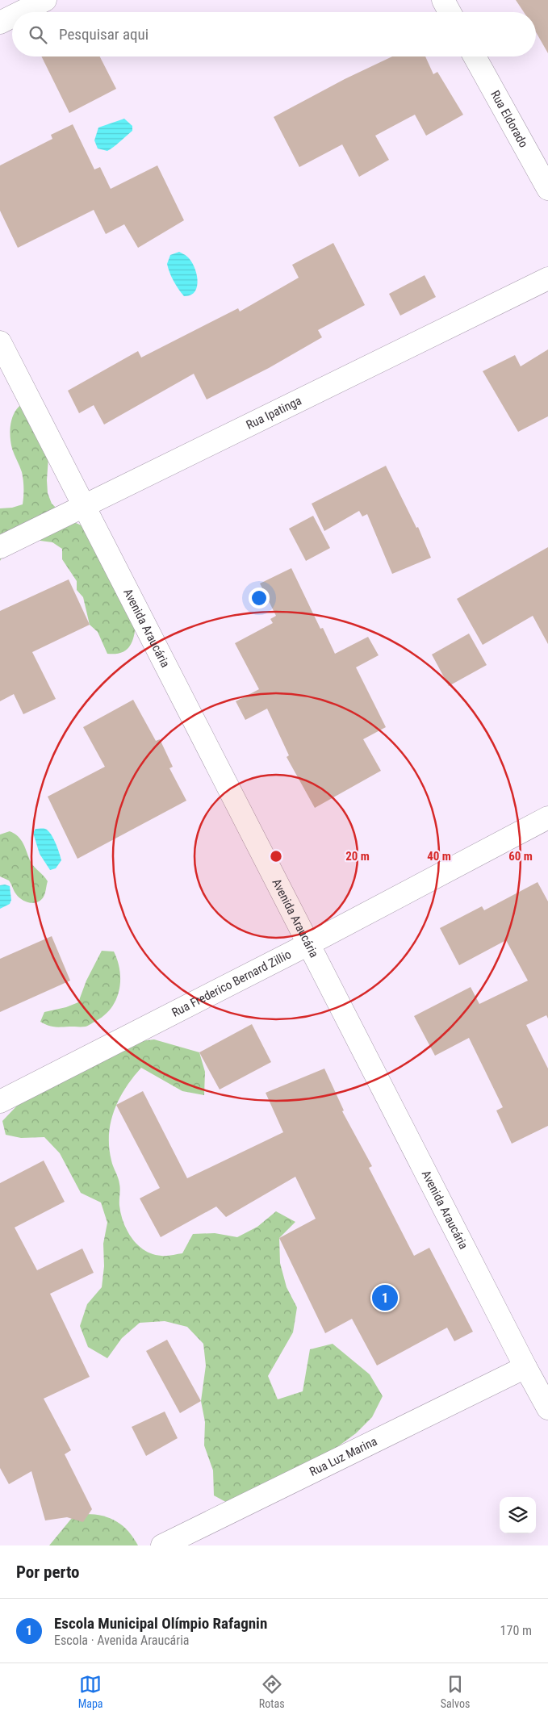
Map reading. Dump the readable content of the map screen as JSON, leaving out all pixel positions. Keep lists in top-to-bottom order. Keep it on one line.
{"streets":{"street":["Rua Eldorado","Rua Ipatinga","Avenida Araucária","Rua Frederico Bernard Zillio","Rua Luz Marina"]},"crossings":[["Rua Ipatinga","Avenida Araucária"],["Avenida Araucária","Rua Frederico Bernard Zillio"],["Avenida Araucária","Rua Luz Marina"]],"page":{"search":"Pesquisar aqui","pins":"1","heading":"Por perto","list":[{"mark":"1","name":"Escola Municipal Olímpio Rafagnin","note":"Escola · Avenida Araucária","value":"170 m"}],"nav":["Mapa","Rotas","Salvos"]},"rings":["20 m","40 m","60 m"]}
